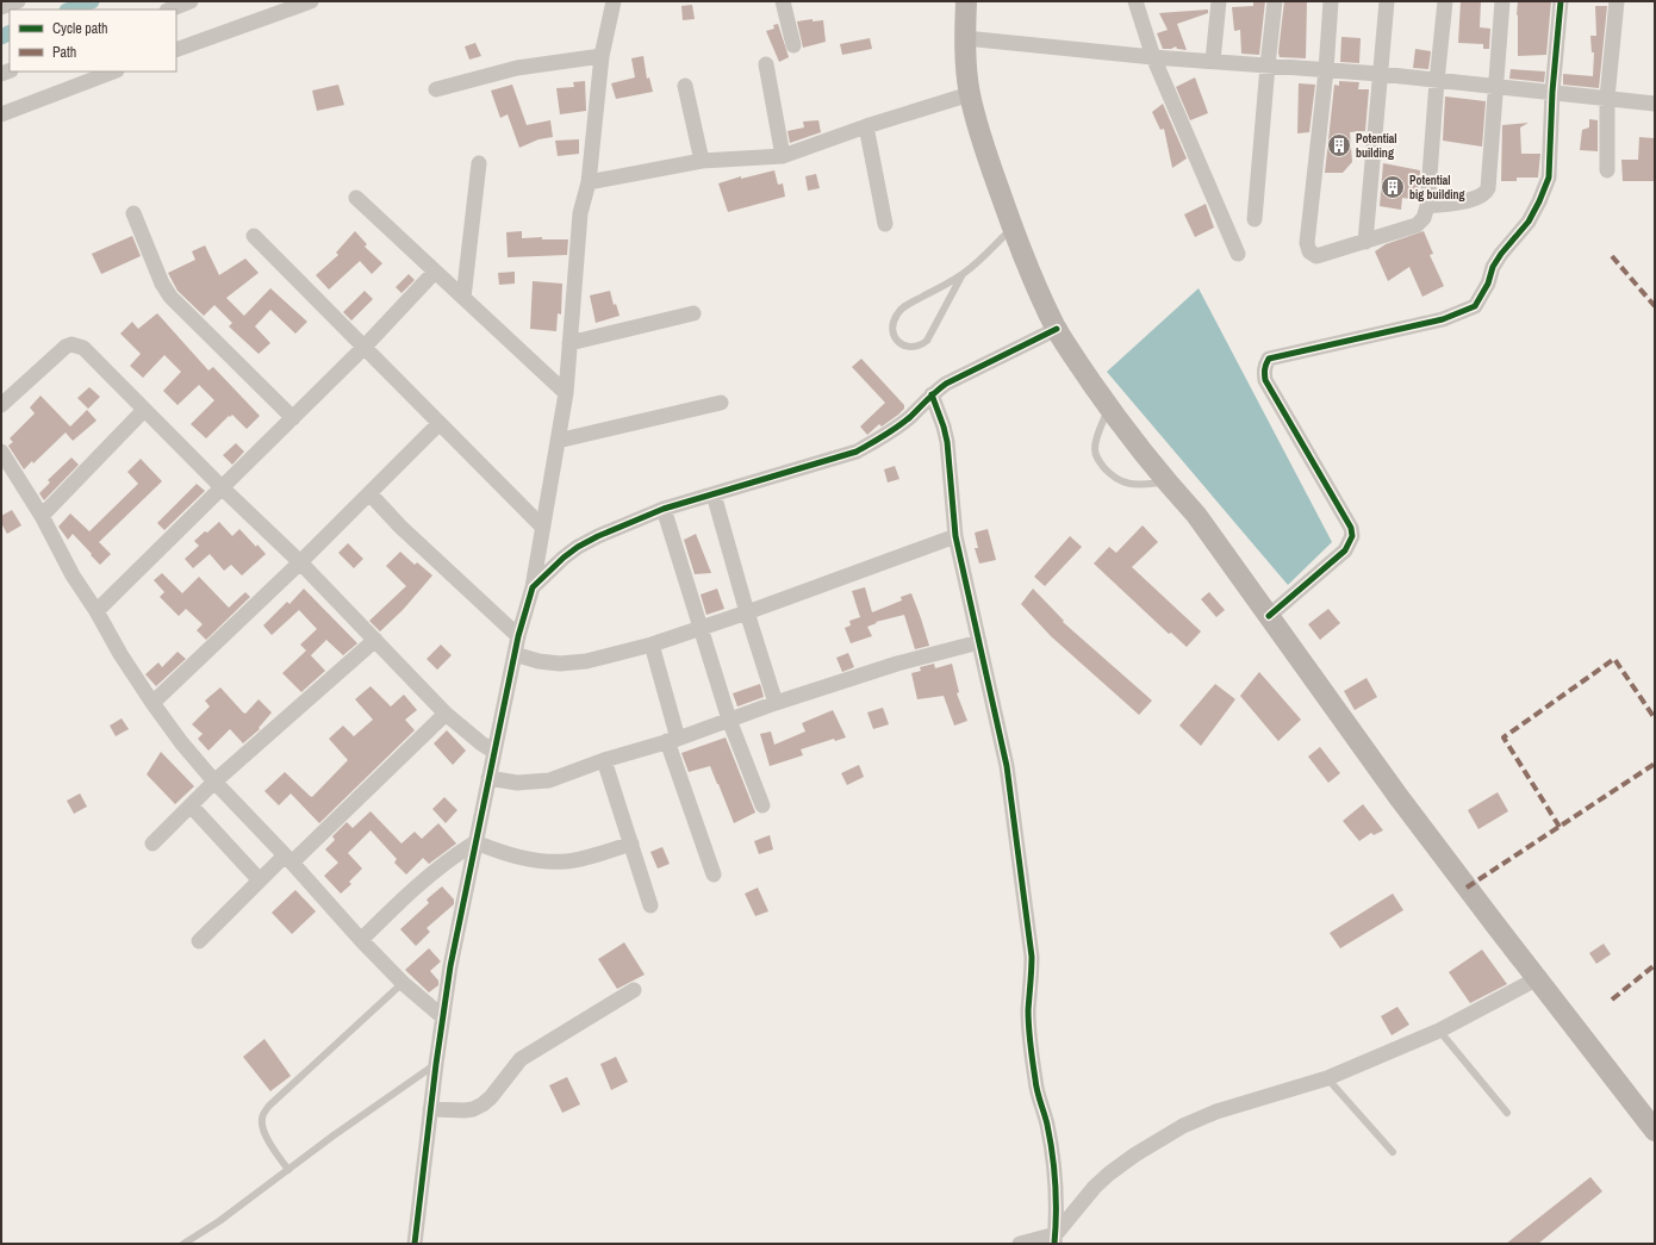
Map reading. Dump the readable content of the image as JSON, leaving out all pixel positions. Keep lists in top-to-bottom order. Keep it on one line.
{"places":{"building":["Potential building","Potential big building"]},"legend":["Cycle path","Path"]}
